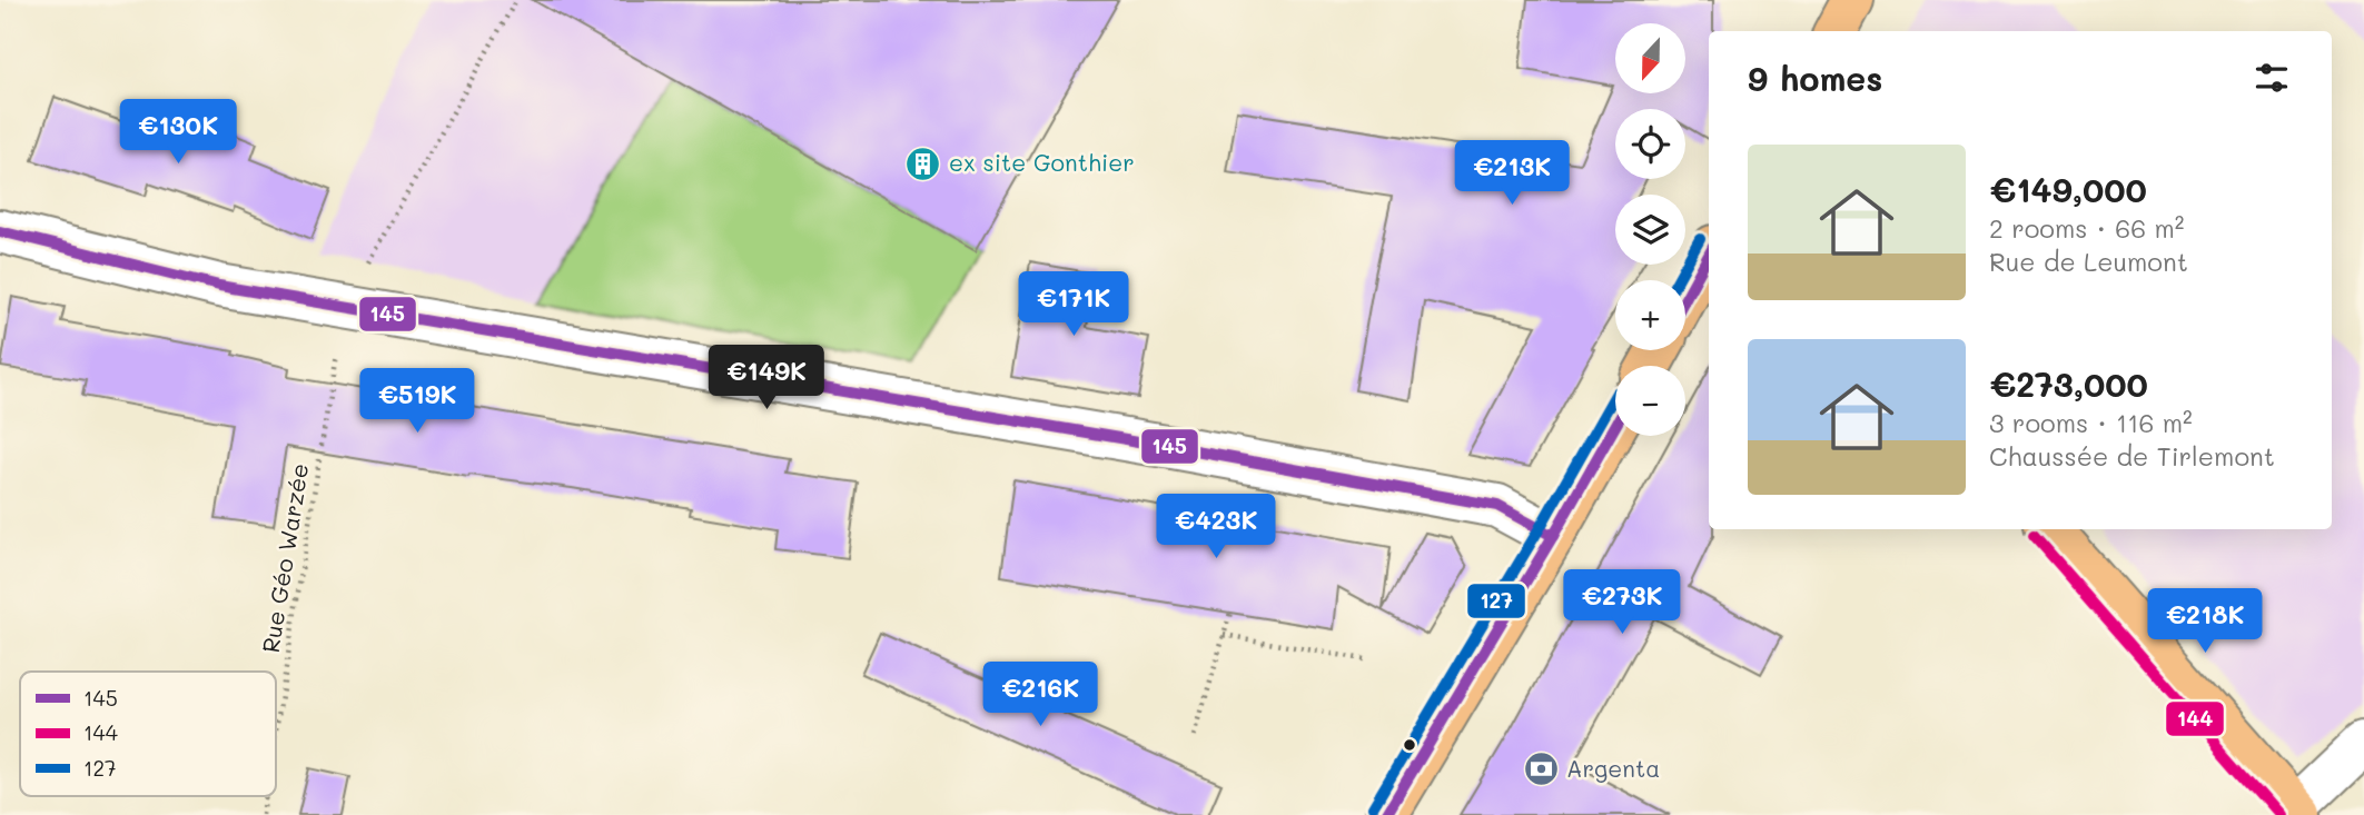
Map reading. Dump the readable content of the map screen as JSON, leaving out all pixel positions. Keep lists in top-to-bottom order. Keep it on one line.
{"streets":{"path":["Rue Géo Warzée"]},"places":{"building":["ex site Gonthier"],"bank":["Argenta"]},"lines":["transit line 145","transit line 127","transit line 144"],"legend":["145","144","127"],"north":"bottom","page":{"map_buttons":["+","−"],"heading":"9 homes","price":["€130K","€213K","€171K","€149K","€519K","€423K","€273K","€218K","€216K"],"list":[{"name":"€149,000","note":"2 rooms · 66 m² · Rue de Leumont"},{"name":"€273,000","note":"3 rooms · 116 m² · Chaussée de Tirlemont"}]}}
